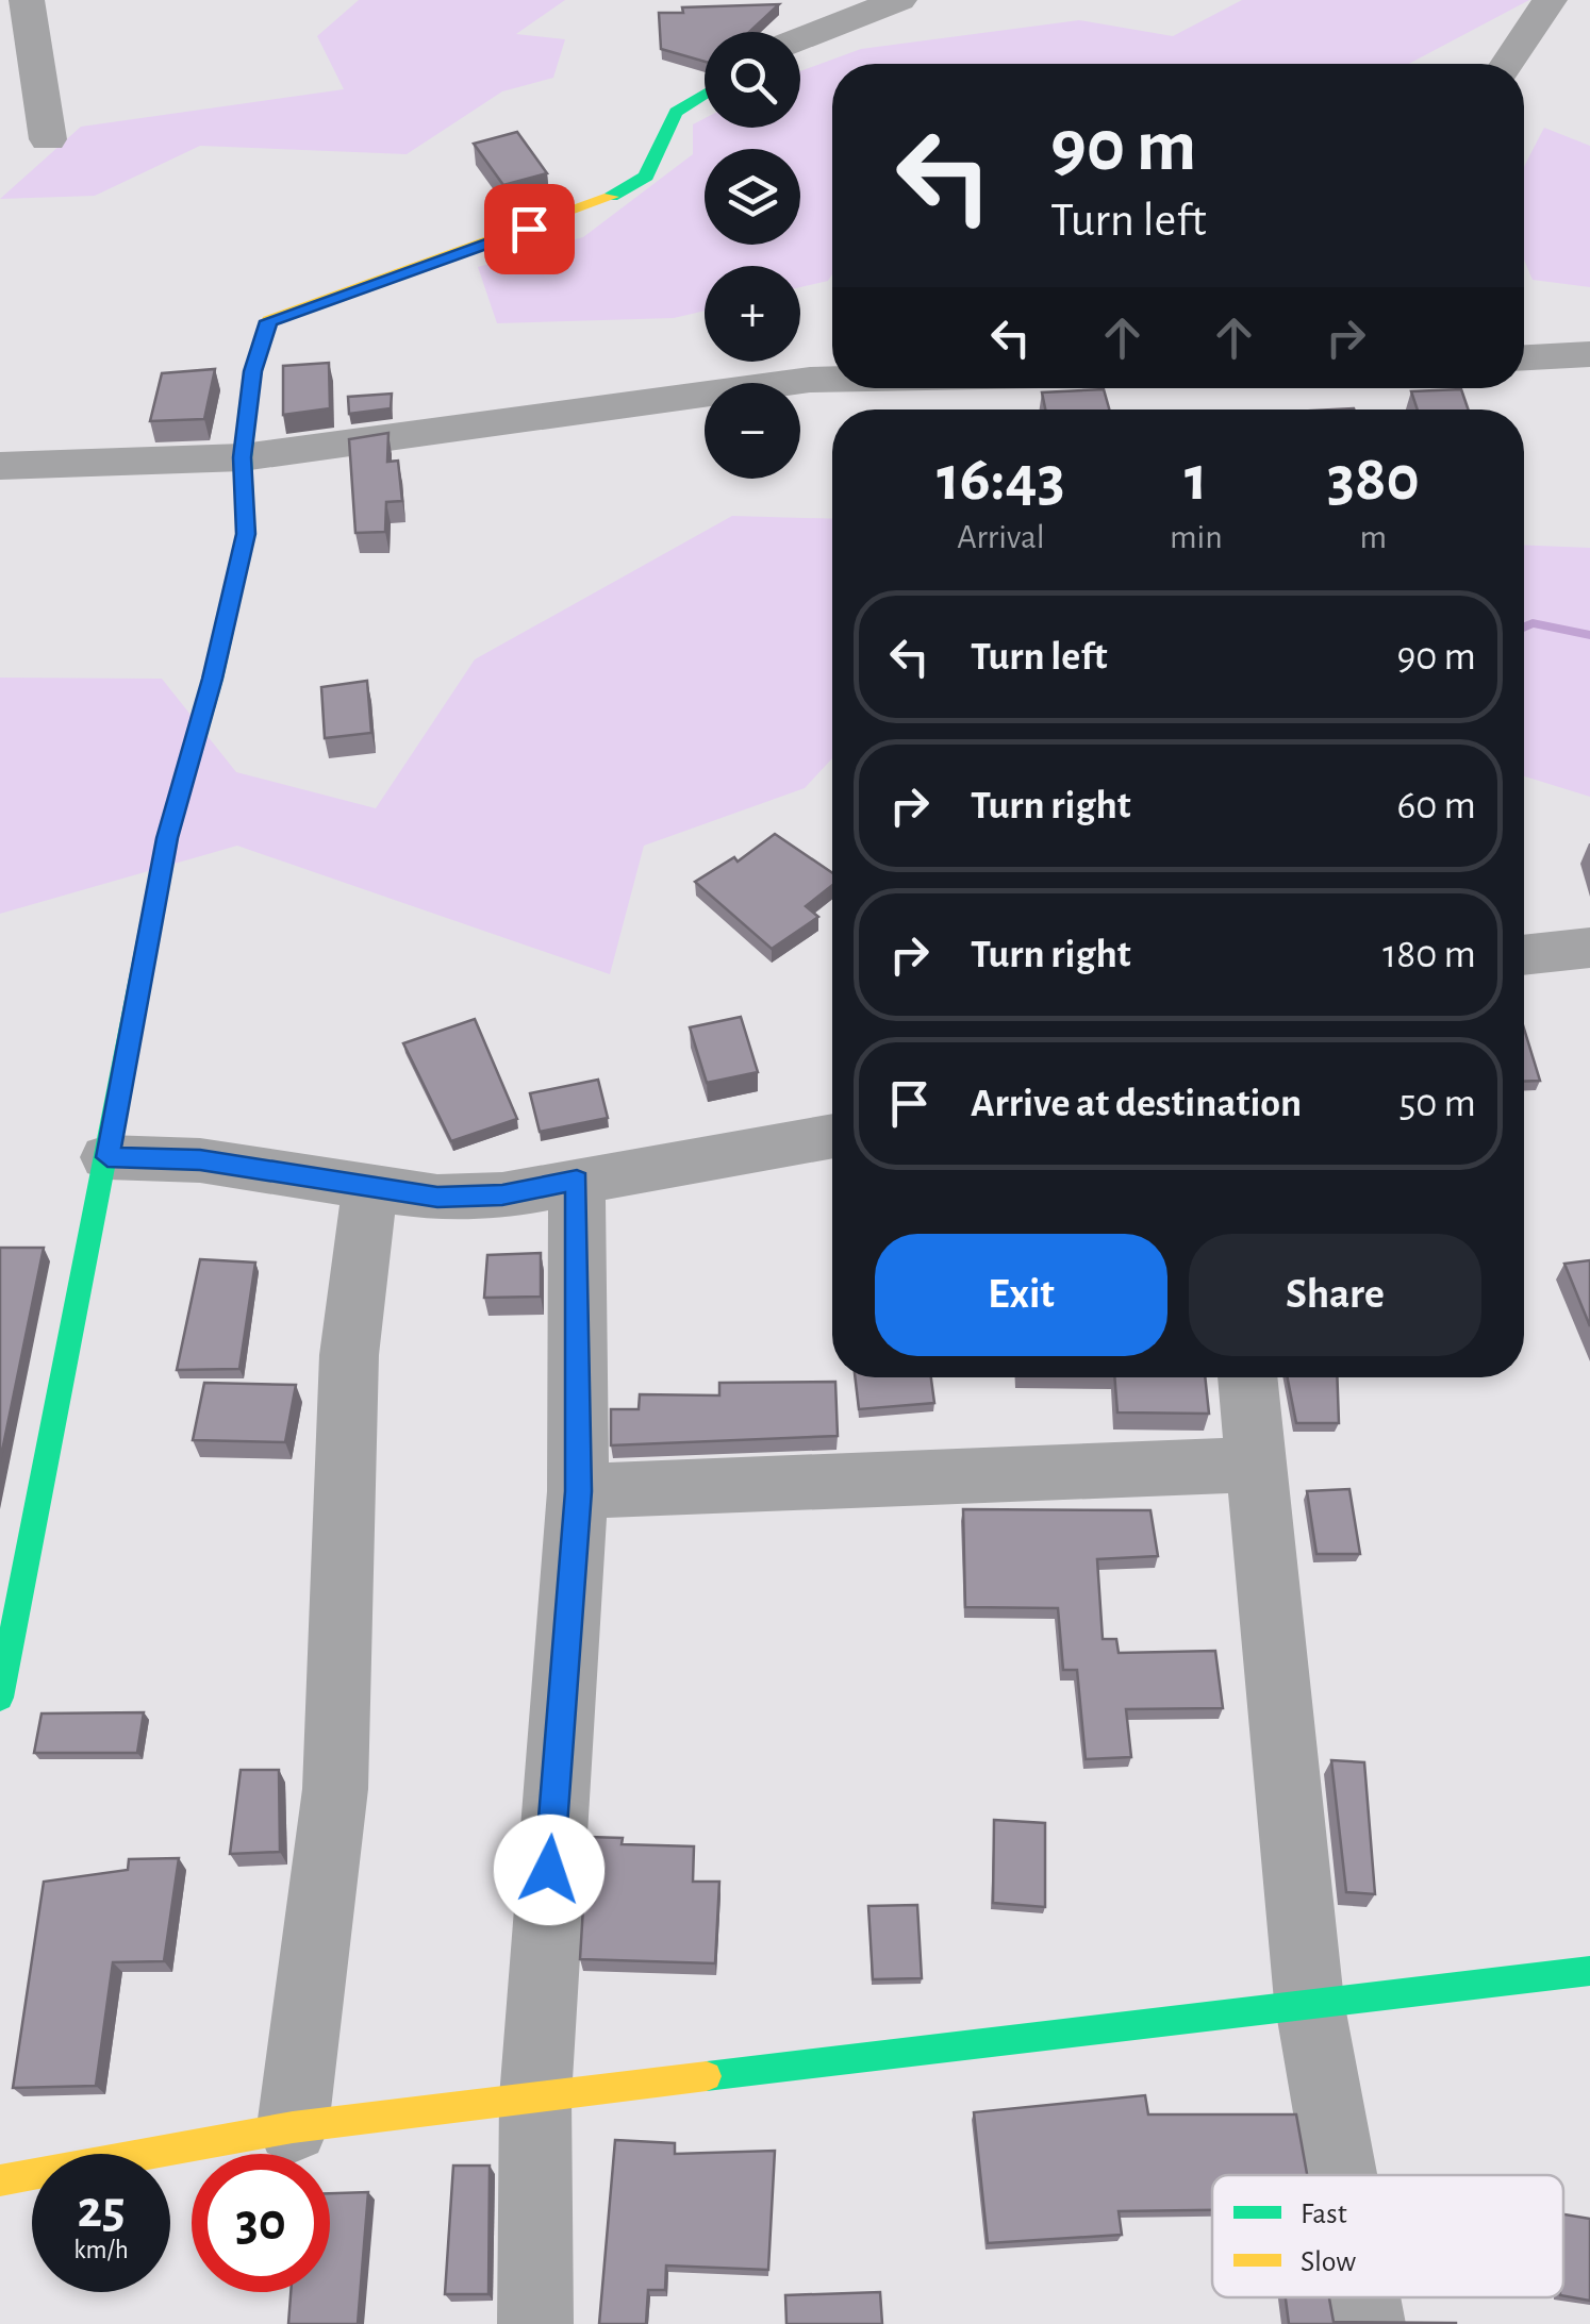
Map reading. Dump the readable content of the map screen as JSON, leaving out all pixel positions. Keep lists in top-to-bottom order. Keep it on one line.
{"legend":["Fast","Slow"],"page":{"map_buttons":["+","−"],"turn":["90 m","Turn left"],"eta":["16:43","Arrival","1","min","380","m"],"list":[{"name":"Turn left","value":"90 m"},{"name":"Turn right","value":"60 m"},{"name":"Turn right","value":"180 m"},{"name":"Arrive at destination","value":"50 m"}],"buttons":["Exit","Share"],"speed":"25 km/h","limit":"30"}}
